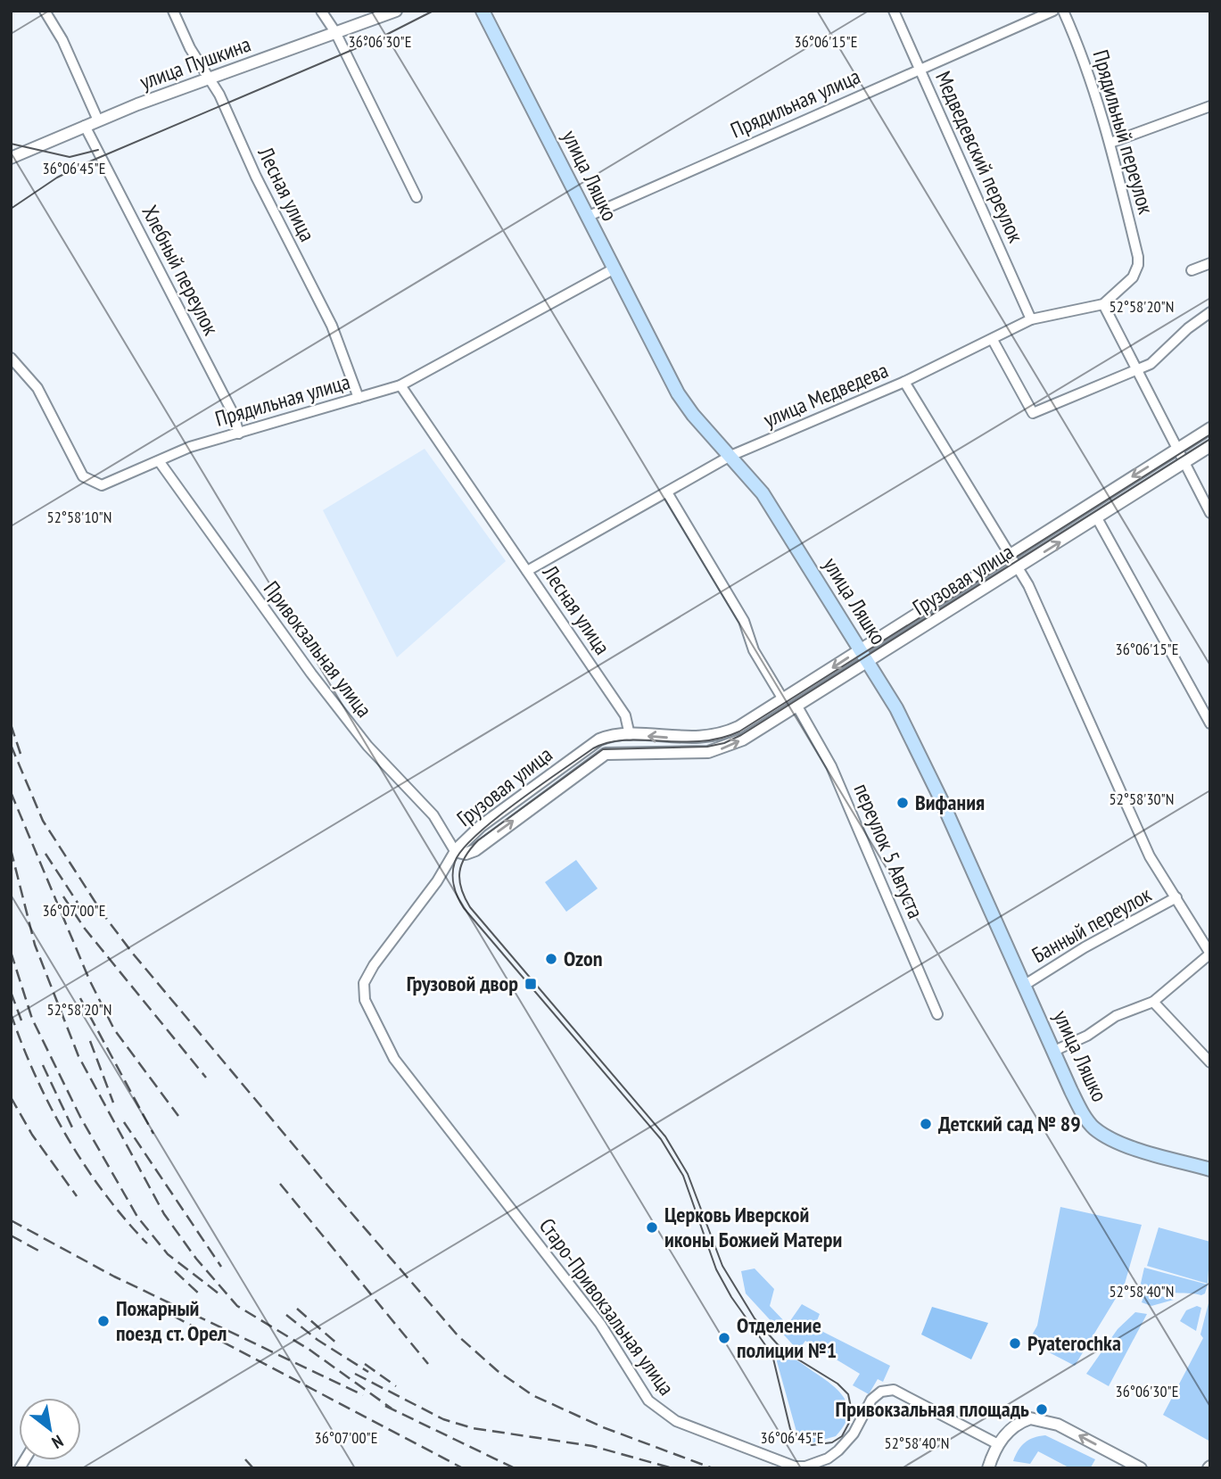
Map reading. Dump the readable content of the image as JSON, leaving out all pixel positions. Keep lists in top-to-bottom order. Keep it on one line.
{"streets":{"main road":["улица Ляшко"],"street":["улица Пушкина","Прядильная улица","Прядильный переулок","Медведевский переулок","Лесная улица","Хлебный переулок","улица Медведева","Грузовая улица","Привокзальная улица","переулок 5 Августа","Банный переулок","Старо-Привокзальная улица"]},"crossings":[["улица Пушкина","Лесная улица"],["улица Пушкина","Хлебный переулок"],["Прядильная улица","Медведевский переулок"],["Прядильная улица","улица Ляшко"],["Прядильная улица","Лесная улица"],["Прядильная улица","Хлебный переулок"],["Прядильная улица","Привокзальная улица"],["Прядильный переулок","улица Медведева"],["Медведевский переулок","улица Медведева"],["улица Ляшко","улица Медведева"],["улица Ляшко","Грузовая улица"],["улица Ляшко","Банный переулок"],["Лесная улица","улица Медведева"],["Лесная улица","Грузовая улица"],["Грузовая улица","Привокзальная улица"],["Грузовая улица","переулок 5 Августа"],["Грузовая улица","Старо-Привокзальная улица"],["Привокзальная улица","Старо-Привокзальная улица"]],"places":{"other":["Вифания","Ozon","Детский сад № 89","Церковь Иверской иконы Божией Матери","Пожарный поезд ст. Орел","Отделение полиции №1","Pyaterochka","Привокзальная площадь"],"transit":["Грузовой двор"]},"north":"bottom right","coordinates":["36°06'30\"E","36°06'15\"E","36°06'45\"E","52°58'20\"N","52°58'10\"N","52°58'30\"N","36°07'00\"E","52°58'40\"N"]}
